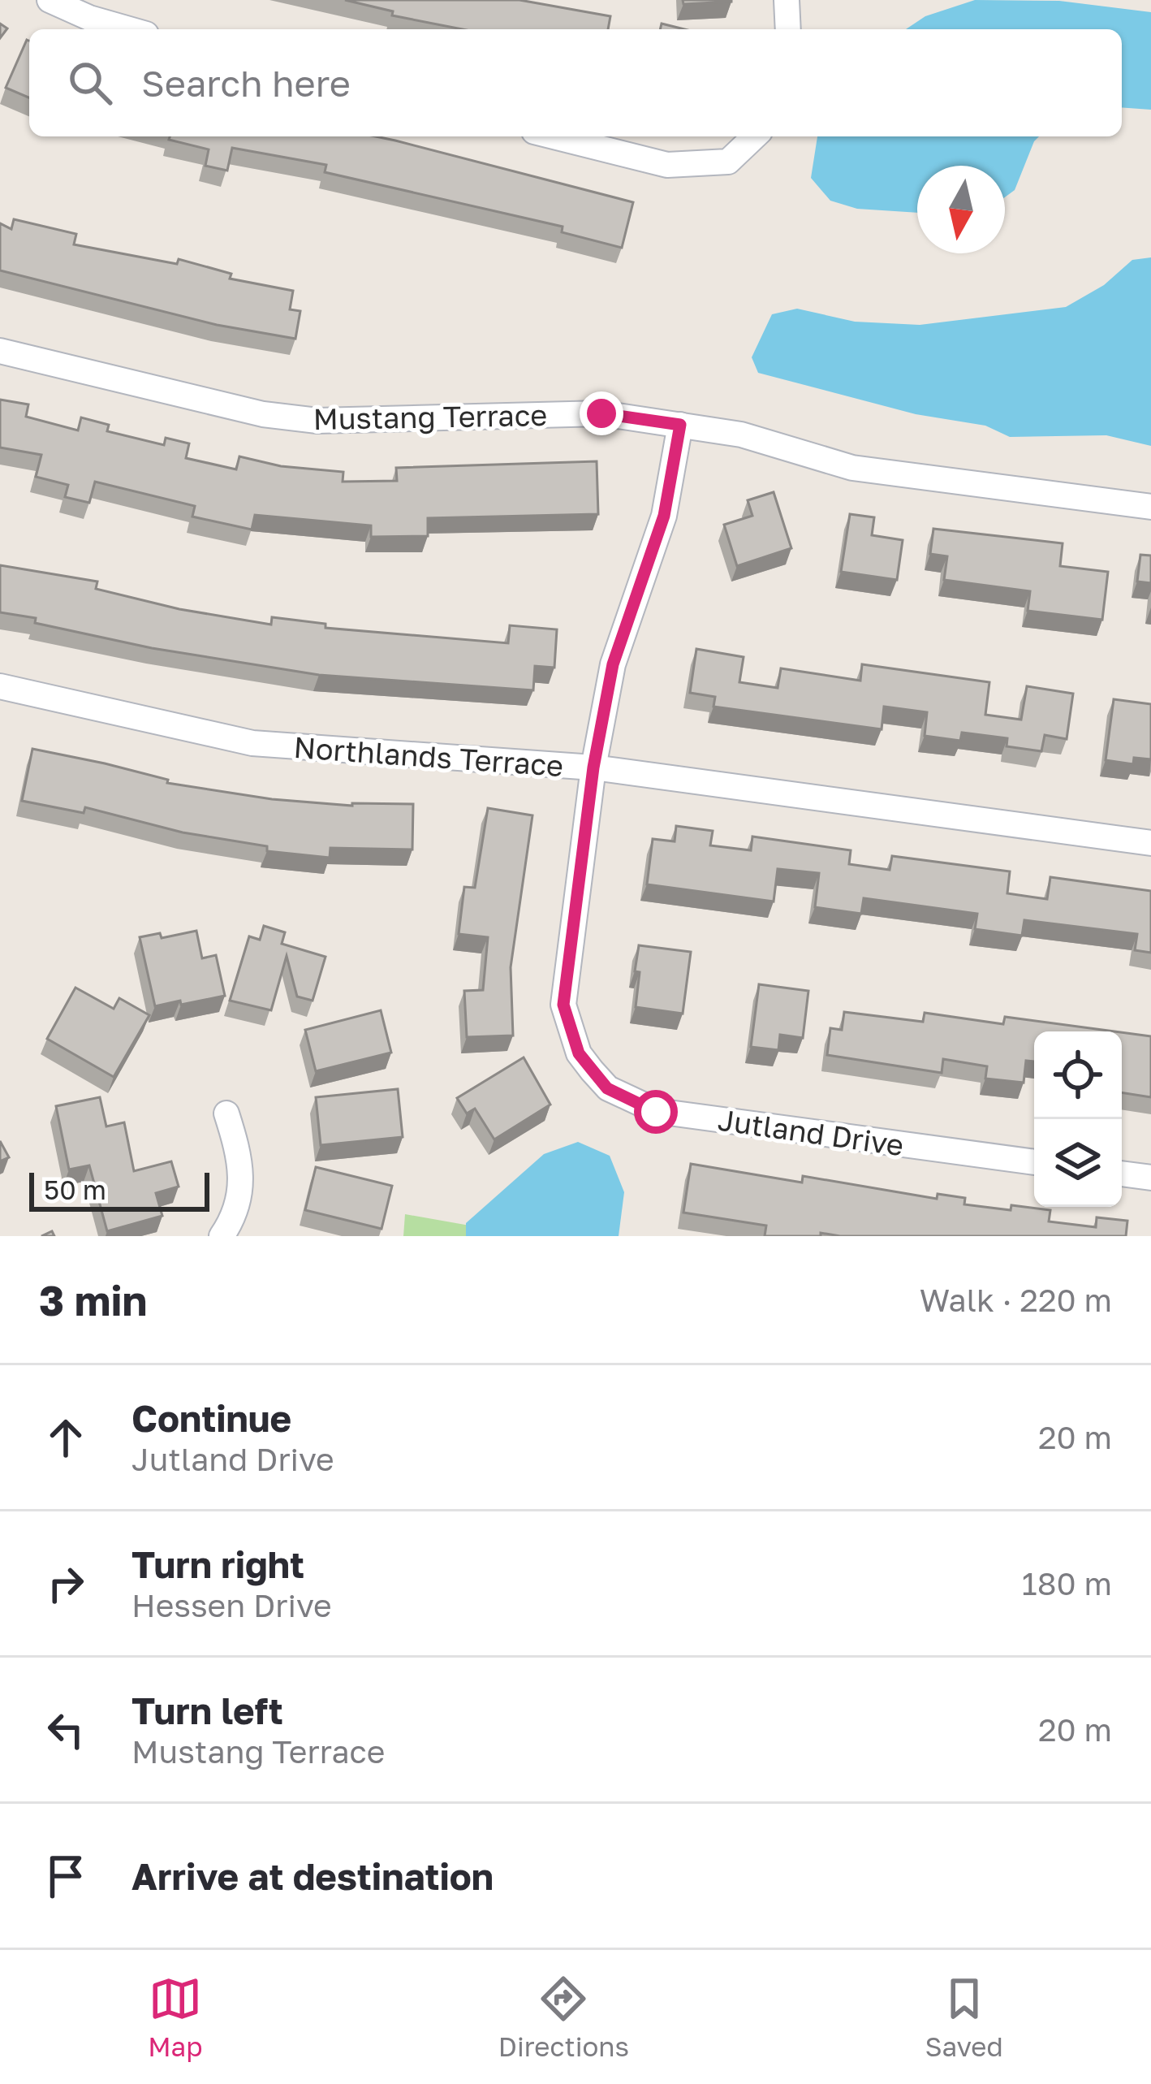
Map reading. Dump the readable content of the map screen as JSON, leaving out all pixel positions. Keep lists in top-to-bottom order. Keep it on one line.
{"streets":{"street":["Mustang Terrace","Northlands Terrace","Jutland Drive"]},"crossings":[["Northlands Terrace","Jutland Drive"]],"scale_bar":"50 m","north":"bottom","page":{"search":"Search here","scale":"50 m","heading":["3 min","Walk · 220 m"],"list":[["Continue","Jutland Drive","20 m"],["Turn right","Hessen Drive","180 m"],["Turn left","Mustang Terrace","20 m"],"Arrive at destination"],"nav":["Map","Directions","Saved"]}}
